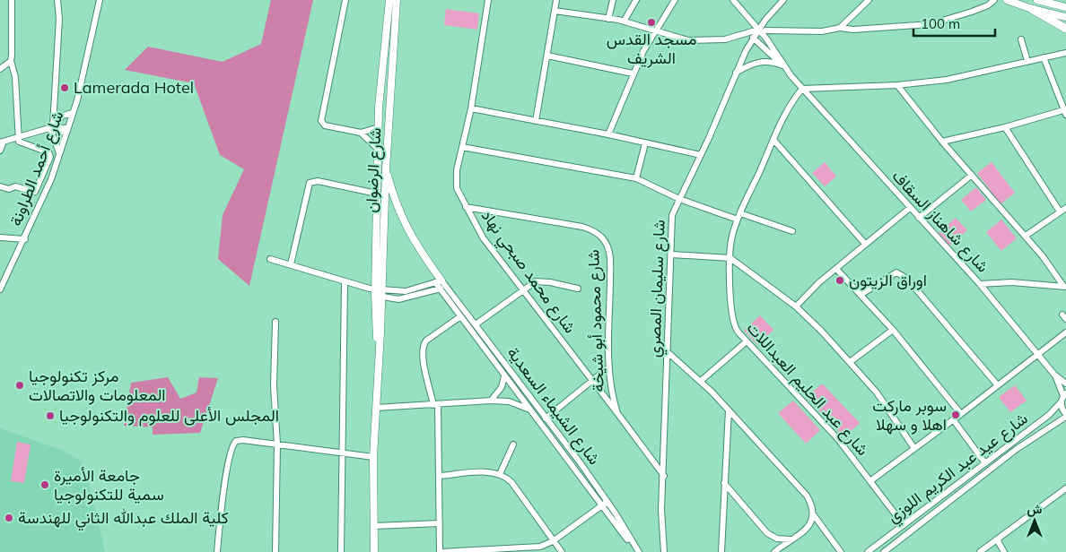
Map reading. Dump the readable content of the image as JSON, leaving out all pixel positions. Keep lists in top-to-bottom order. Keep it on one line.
{"streets":{"main road":["شارع الرضوان"],"street":["شارع أحمد الطراونة","شارع شاهناز السقاف","شارع محمد صبحي نهاد","شارع سليمان المصري","شارع محمود أبو شيخة","شارع عبد الحليم العبداللات","شارع الشيماء السعدية","شارع عيد عبد الكريم اللوزي"]},"crossings":[["شارع شاهناز السقاف","شارع عبد الحليم العبداللات"],["شارع محمد صبحي نهاد","شارع محمود أبو شيخة"],["شارع سليمان المصري","شارع محمود أبو شيخة"],["شارع عبد الحليم العبداللات","شارع عيد عبد الكريم اللوزي"]],"places":["مسجد القدس الشريف","Lamerada Hotel","اوراق الزيتون","مركز تكنولوجيا المعلومات والاتصالات","سوبر ماركت اهلا و سهلا","المجلس الأعلى للعلوم والتكنولوجيا","جامعة الأميرة سمية للتكنولوجيا","كلية الملك عبدالله الثاني للهندسة"],"scale_bar":"100 m","north":"top"}
